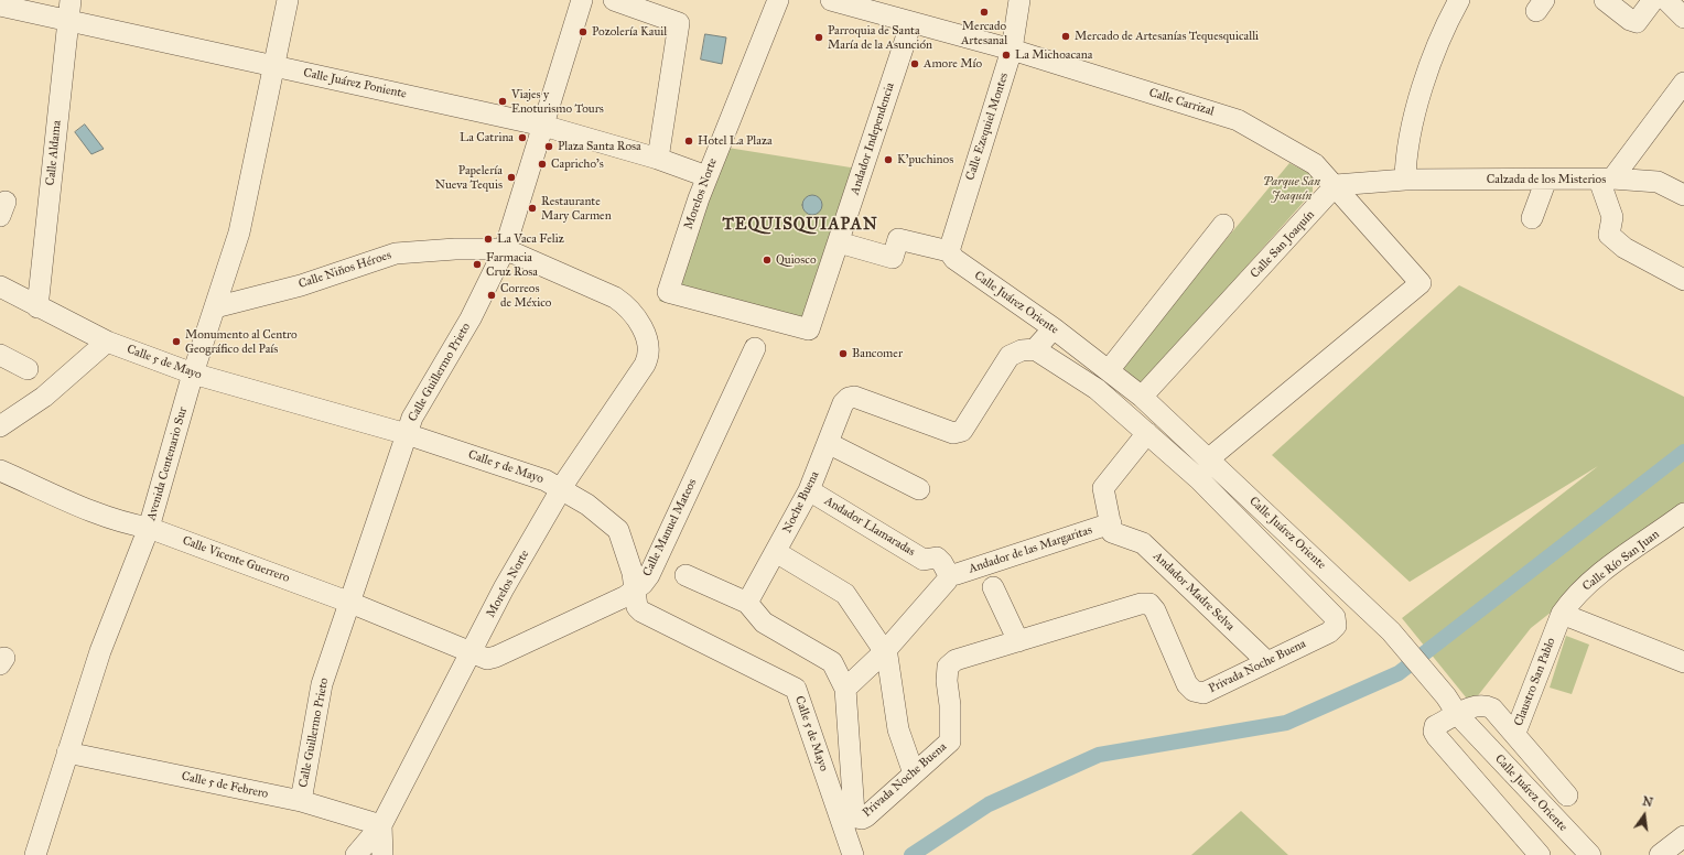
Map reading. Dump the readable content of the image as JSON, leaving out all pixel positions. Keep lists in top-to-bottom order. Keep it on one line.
{"streets":{"street":["Calle Juárez Poniente","Calle Carrizal","Calle Ezequiel Montes","Andador Independencia","Calle Aldama","Calzada de los Misterios","Morelos Norte","Calle San Joaquín","Calle Niños Héroes","Calle Juárez Oriente","Calle 5 de Mayo","Calle Guillermo Prieto","Avenida Centenario Sur","Noche Buena","Andador Llamaradas","Calle Manuel Mateos","Andador de las Margaritas","Calle Vicente Guerrero","Calle Río San Juan","Andador Madre Selva","Privada Noche Buena","Claustro San Pablo","Calle 5 de Febrero"]},"crossings":[["Calle Juárez Poniente","Calle Aldama"],["Calle Juárez Poniente","Morelos Norte"],["Calle Juárez Poniente","Calle Guillermo Prieto"],["Calle Juárez Poniente","Avenida Centenario Sur"],["Calle Carrizal","Calle Ezequiel Montes"],["Calle Carrizal","Andador Independencia"],["Calle Carrizal","Calle San Joaquín"],["Calle Carrizal","Calle Juárez Oriente"],["Calle Ezequiel Montes","Calle Juárez Oriente"],["Andador Independencia","Morelos Norte"],["Calle Aldama","Calle 5 de Mayo"],["Morelos Norte","Calle Niños Héroes"],["Morelos Norte","Calle 5 de Mayo"],["Morelos Norte","Calle Manuel Mateos"],["Morelos Norte","Calle Vicente Guerrero"],["Morelos Norte","Calle 5 de Febrero"],["Calle San Joaquín","Calle Juárez Oriente"],["Calle Niños Héroes","Calle Guillermo Prieto"],["Calle Niños Héroes","Avenida Centenario Sur"],["Calle Juárez Oriente","Claustro San Pablo"],["Calle 5 de Mayo","Calle Guillermo Prieto"],["Calle 5 de Mayo","Avenida Centenario Sur"],["Calle 5 de Mayo","Calle Manuel Mateos"],["Calle Guillermo Prieto","Calle Vicente Guerrero"],["Calle Guillermo Prieto","Calle 5 de Febrero"],["Avenida Centenario Sur","Calle Vicente Guerrero"],["Avenida Centenario Sur","Calle 5 de Febrero"],["Noche Buena","Andador Llamaradas"],["Noche Buena","Privada Noche Buena"],["Andador Llamaradas","Andador de las Margaritas"],["Calle Manuel Mateos","Calle Vicente Guerrero"],["Andador de las Margaritas","Andador Madre Selva"],["Calle Río San Juan","Claustro San Pablo"],["Andador Madre Selva","Privada Noche Buena"]],"districts":["TEQUISQUIAPAN"],"parks":["Parque San Joaquín"],"places":["Mercado Artesanal","Pozolería Kauil","Mercado de Artesanías Tequesquicalli","Parroquia de Santa María de la Asunción","La Michoacana","Amore Mío","Viajes y Enoturismo Tours","La Catrina","Hotel La Plaza","Plaza Santa Rosa","K'puchinos","Capricho's","Papelería Nueva Tequis","Restaurante Mary Carmen","La Vaca Feliz","Quiosco","Farmacia Cruz Rosa","Correos de México","Monumento al Centro Geográfico del País","Bancomer"],"north":"top"}
